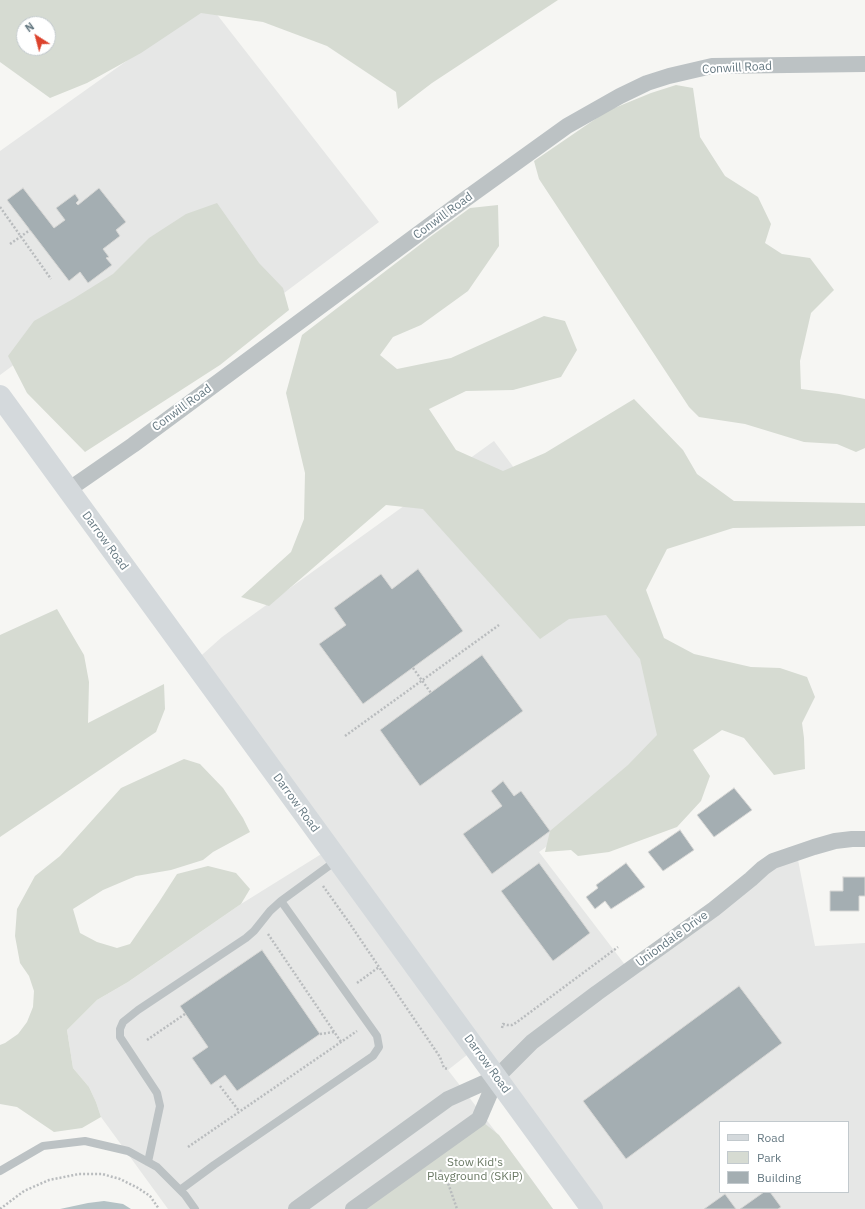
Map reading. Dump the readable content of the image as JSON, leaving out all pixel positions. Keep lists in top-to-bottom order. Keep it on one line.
{"streets":{"main road":["Darrow Road"],"street":["Conwill Road","Uniondale Drive"]},"crossings":[["Conwill Road","Darrow Road"],["Darrow Road","Uniondale Drive"]],"parks":["Stow Kid's Playground (SKiP)"],"legend":["Road","Park","Building"],"north":"top left"}
